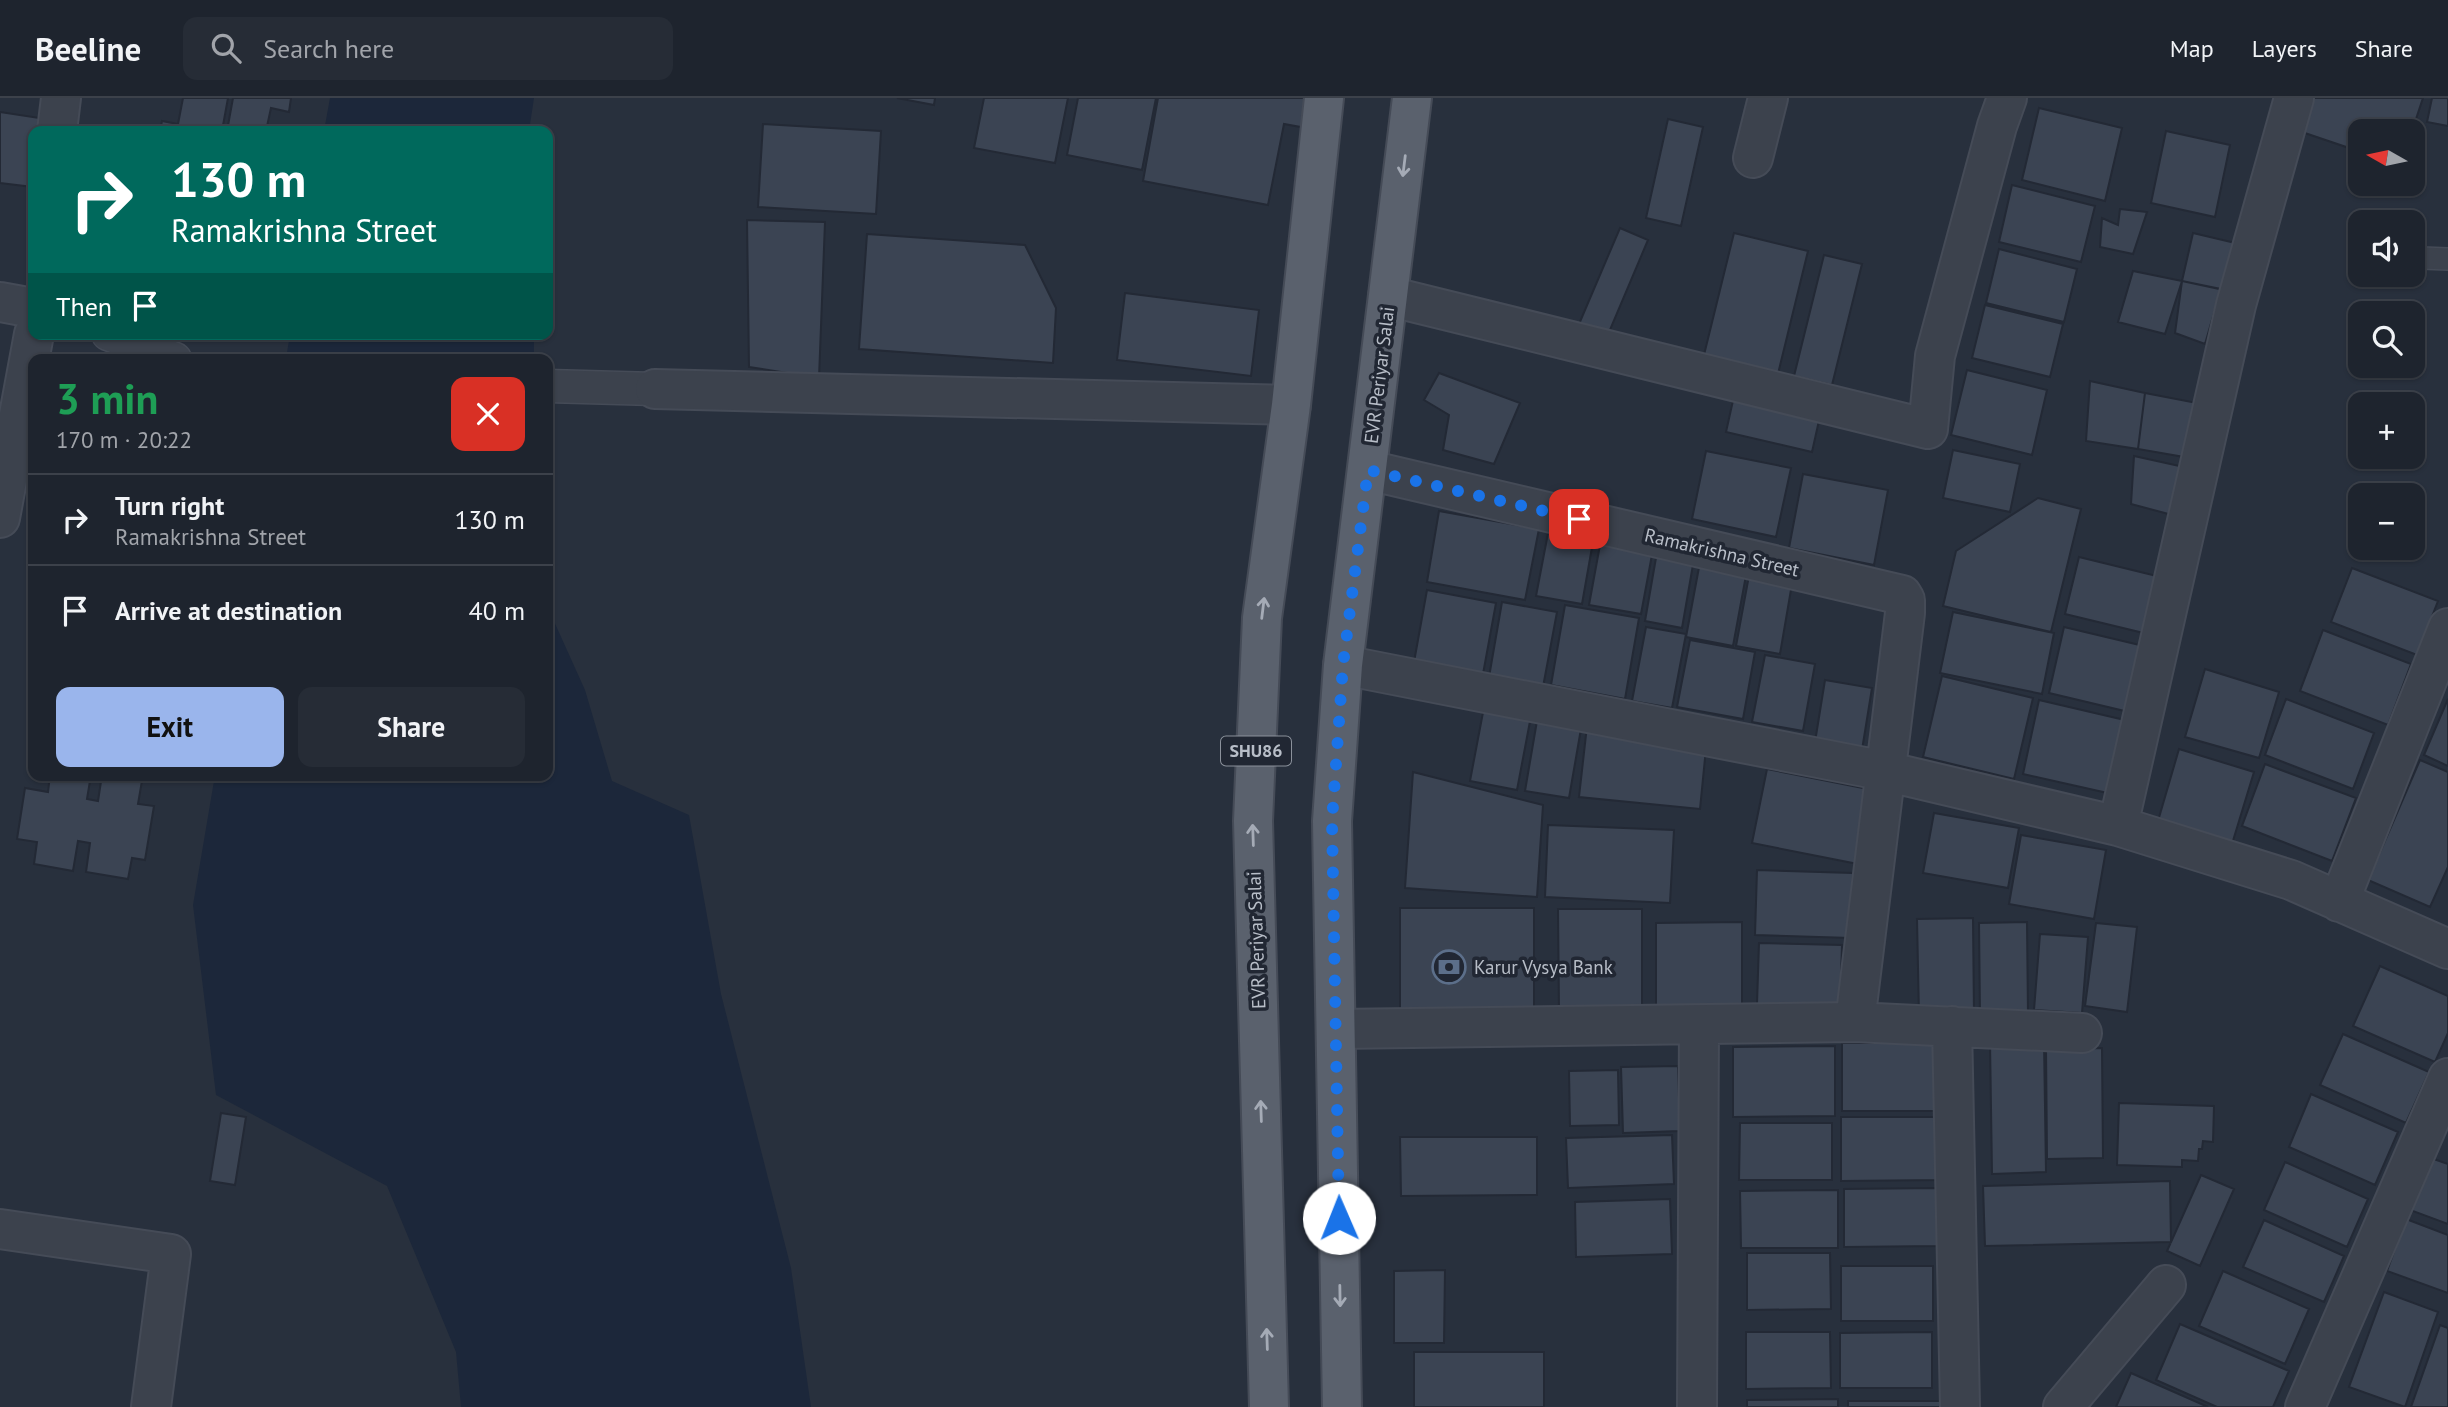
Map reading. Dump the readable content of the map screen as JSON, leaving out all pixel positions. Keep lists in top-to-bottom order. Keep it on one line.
{"streets":{"main road":["EVR Periyar Salai","SHU86"],"street":["Ramakrishna Street"]},"crossings":[["EVR Periyar Salai","Ramakrishna Street"]],"places":{"bank":["Karur Vysya Bank"]},"north":"left","page":{"header":"Beeline","search":"Search here","nav":["Map","Layers","Share"],"map_buttons":["+","−"],"turn":["130 m","Ramakrishna Street"],"then":"Then","heading":["3 min","170 m · 20:22"],"list":[{"name":"Turn right","note":"Ramakrishna Street","value":"130 m"},{"name":"Arrive at destination","value":"40 m"}],"buttons":["Exit","Share"]}}
